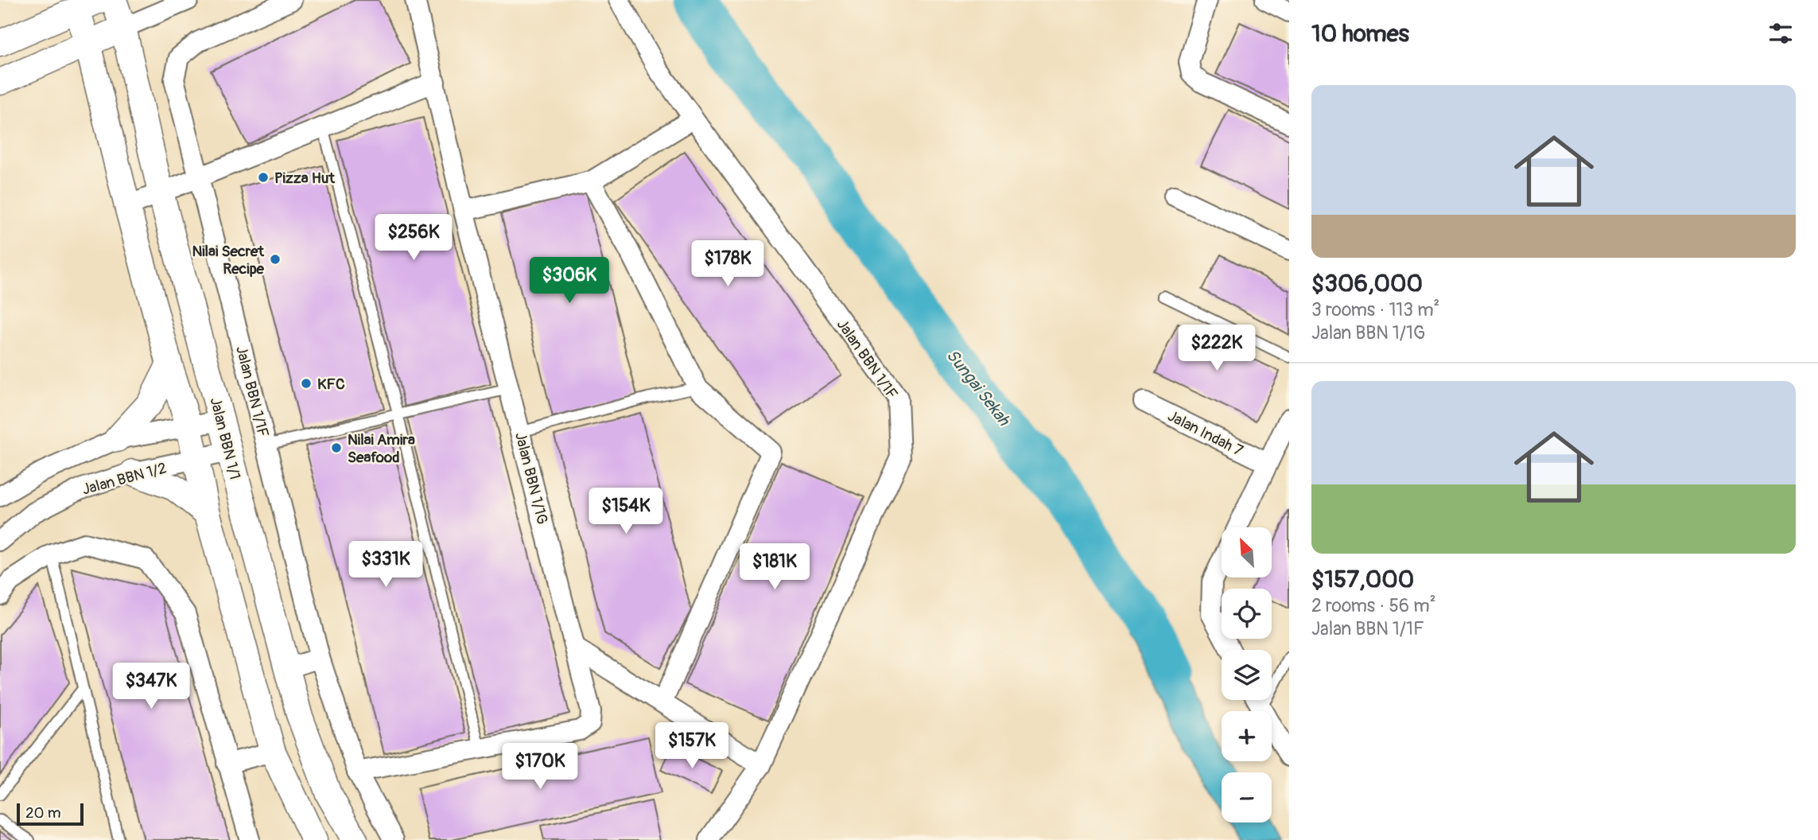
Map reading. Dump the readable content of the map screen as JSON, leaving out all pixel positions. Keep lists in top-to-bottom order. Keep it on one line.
{"streets":{"street":["Jalan BBN 1/1F","Jalan Indah 7","Jalan BBN 1/1","Jalan BBN 1/2","Jalan BBN 1/1G"]},"crossings":[["Jalan BBN 1/1F","Jalan BBN 1/1G"],["Jalan BBN 1/1","Jalan BBN 1/2"]],"water":["Sungai Sekah"],"places":["Pizza Hut","Nilai Secret Recipe","KFC","Nilai Amira Seafood"],"scale_bar":"20 m","north":"top left","page":{"heading":"10 homes","list":[{"name":"$306,000","note":"3 rooms · 113 m² · Jalan BBN 1/1G"},{"name":"$157,000","note":"2 rooms · 56 m² · Jalan BBN 1/1F"}],"price":["$256K","$178K","$306K","$222K","$154K","$331K","$181K","$347K","$157K","$170K"],"map_buttons":["+","−"],"scale":"20 m"}}
